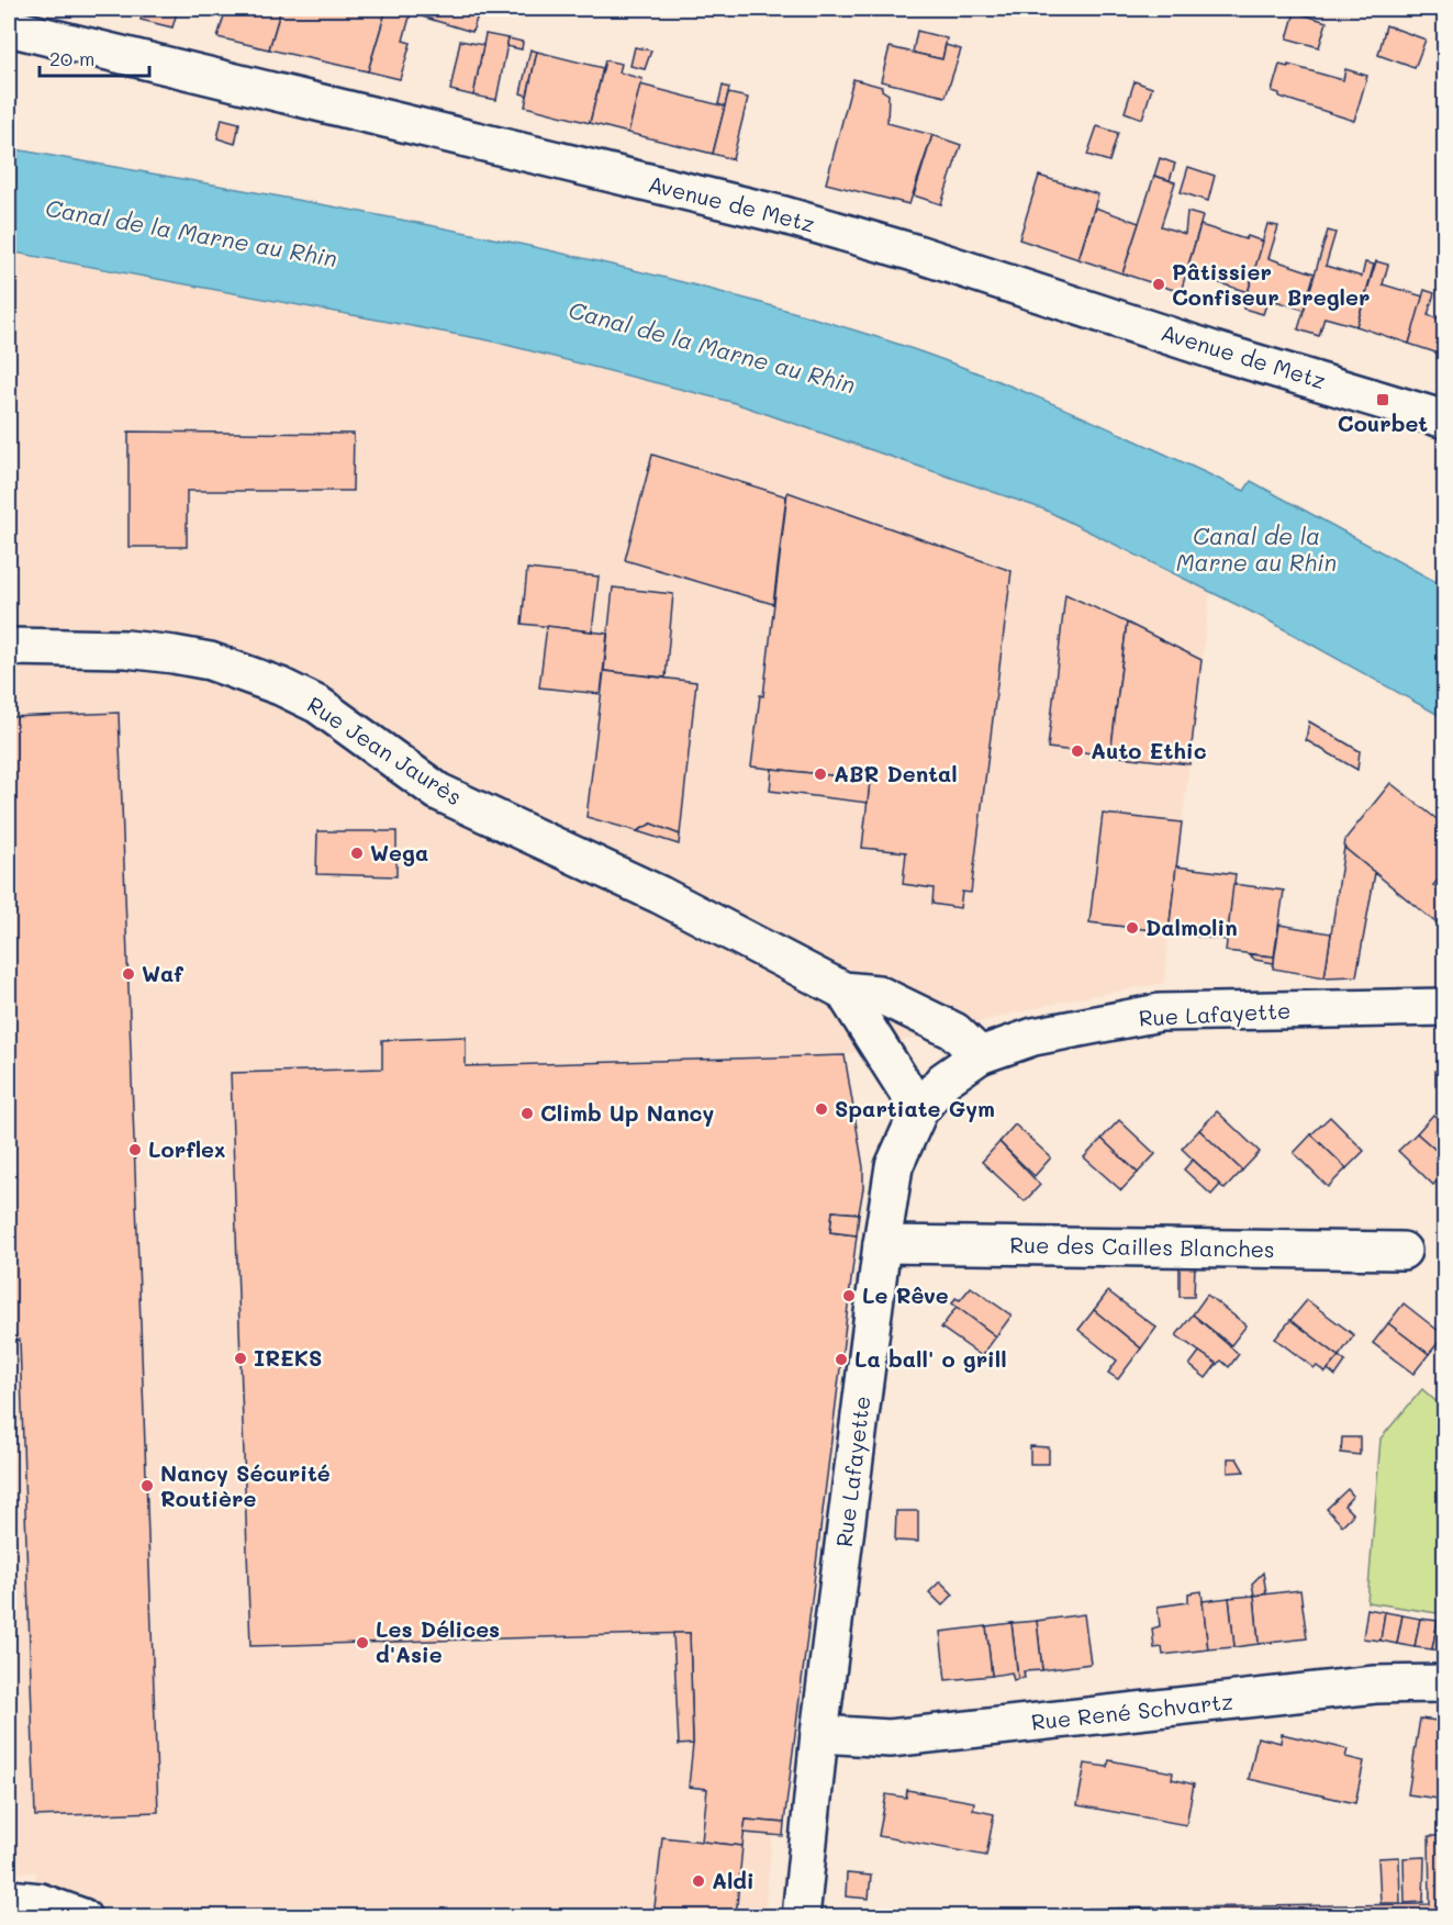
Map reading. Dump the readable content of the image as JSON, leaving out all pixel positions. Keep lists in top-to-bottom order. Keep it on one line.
{"streets":{"street":["Avenue de Metz","Rue Jean Jaurès","Rue Lafayette","Rue des Cailles Blanches","Rue René Schvartz"]},"crossings":[["Rue Jean Jaurès","Rue Lafayette"],["Rue Lafayette","Rue des Cailles Blanches"],["Rue Lafayette","Rue René Schvartz"]],"water":["Canal de la Marne au Rhin"],"places":{"other":["Pâtissier Confiseur Bregler","Auto Ethic","ABR Dental","Wega","Dalmolin","Waf","Spartiate Gym","Climb Up Nancy","Lorflex","Le Rêve","IREKS","La ball' o grill","Nancy Sécurité Routière","Les Délices d'Asie","Aldi"],"transit":["Courbet"]},"scale_bar":"20 m"}
